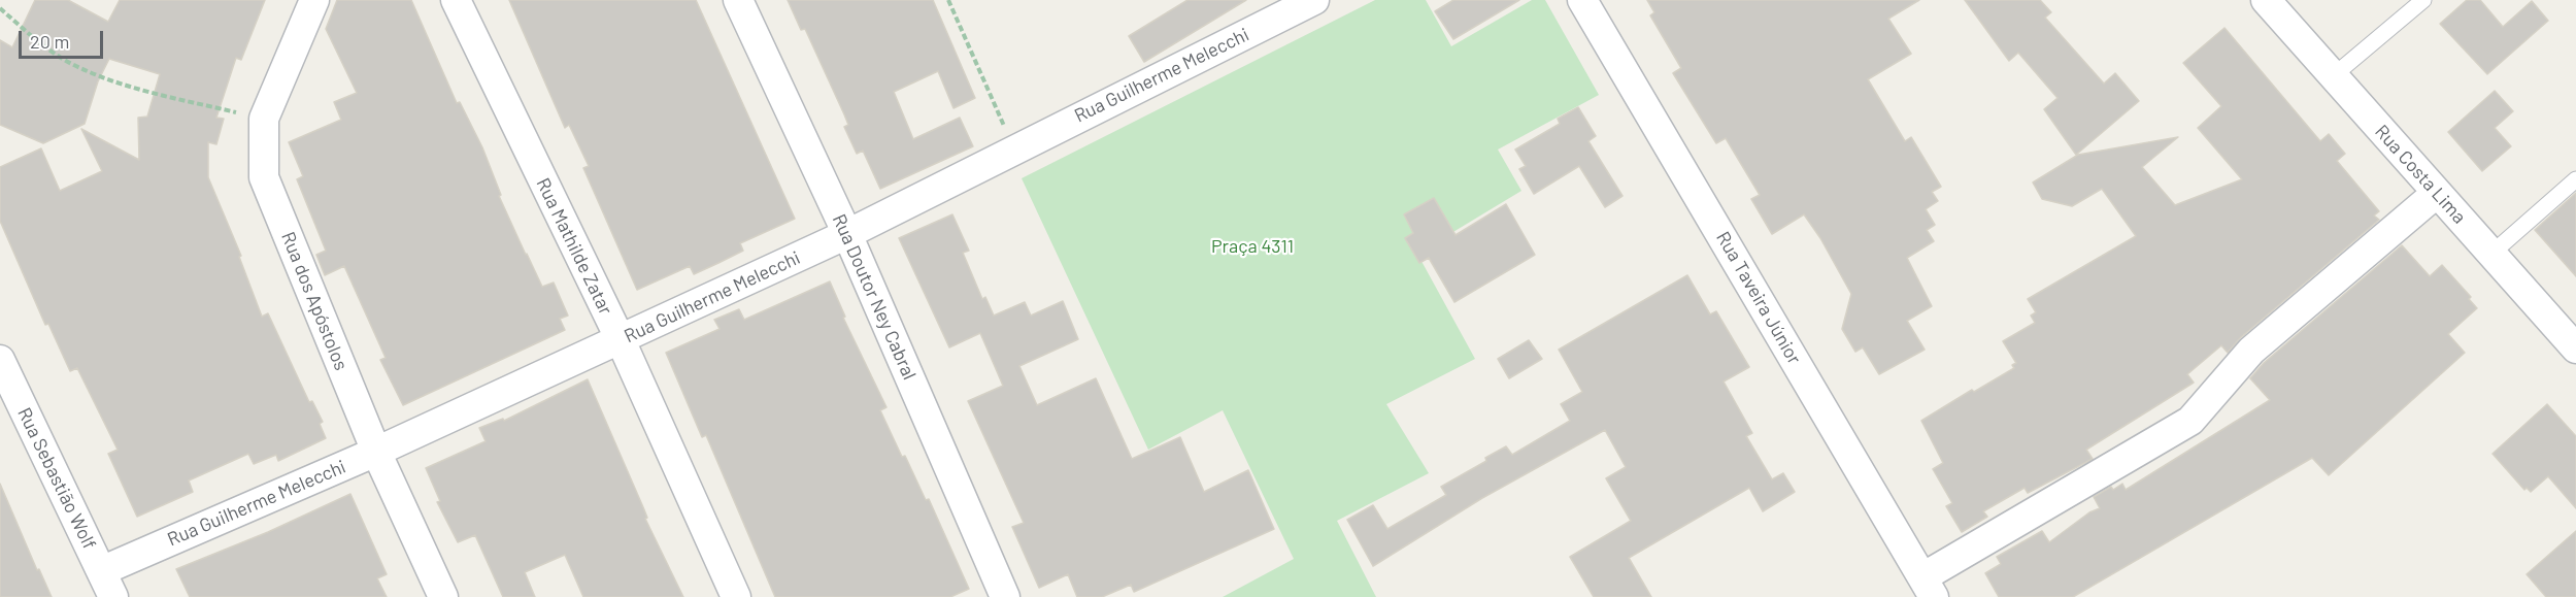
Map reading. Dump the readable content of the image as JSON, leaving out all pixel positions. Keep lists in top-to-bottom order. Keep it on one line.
{"streets":{"street":["Rua Guilherme Melecchi","Rua Costa Lima","Rua Mathilde Zatar","Rua Doutor Ney Cabral","Rua Taveira Júnior","Rua dos Apóstolos","Rua Sebastião Wolf"]},"crossings":[["Rua Guilherme Melecchi","Rua Mathilde Zatar"],["Rua Guilherme Melecchi","Rua Doutor Ney Cabral"],["Rua Guilherme Melecchi","Rua dos Apóstolos"],["Rua Guilherme Melecchi","Rua Sebastião Wolf"]],"parks":["Praça 4311"],"scale_bar":"20 m"}
